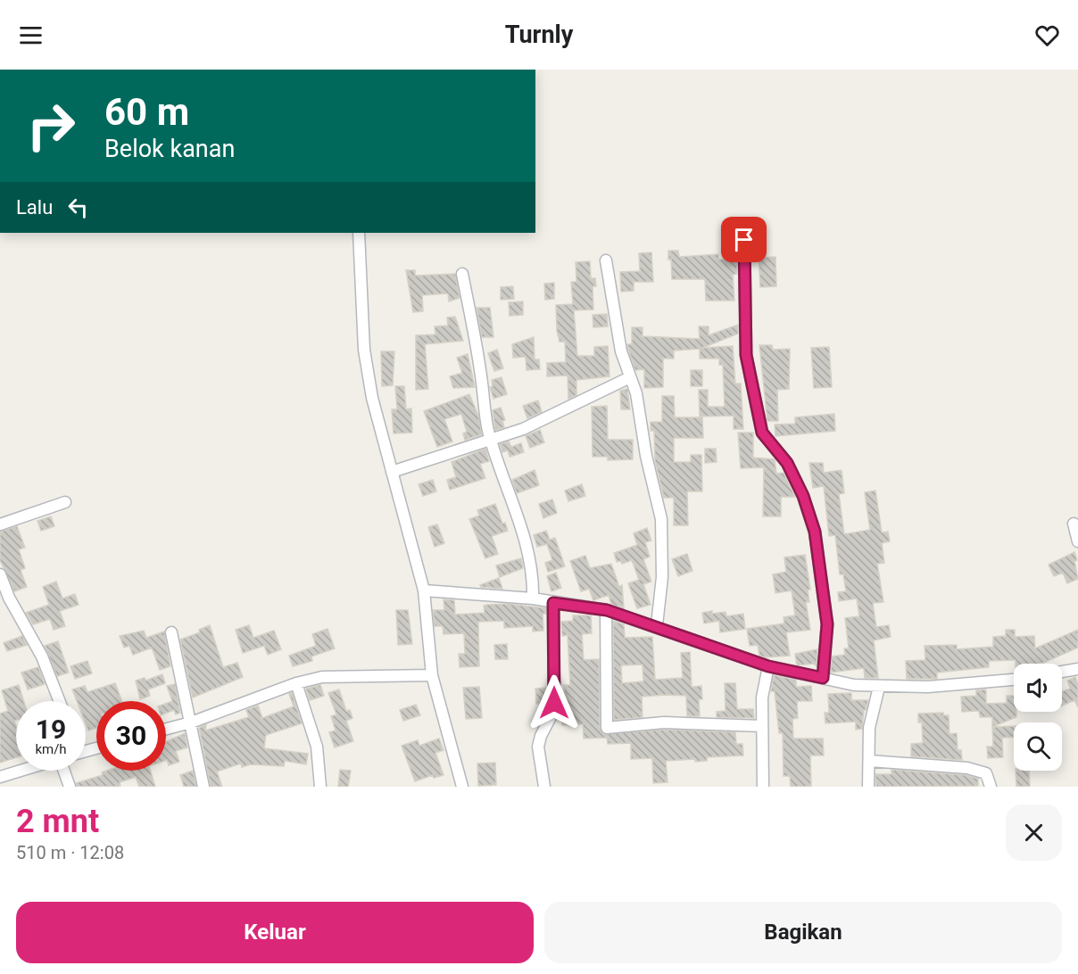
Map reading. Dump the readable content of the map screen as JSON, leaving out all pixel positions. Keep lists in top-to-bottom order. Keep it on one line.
{"page":{"header":"Turnly","turn":["60 m","Belok kanan"],"then":"Lalu","speed":"19 km/h","limit":"30","heading":["2 mnt","510 m · 12:08"],"buttons":["Keluar","Bagikan"]}}
